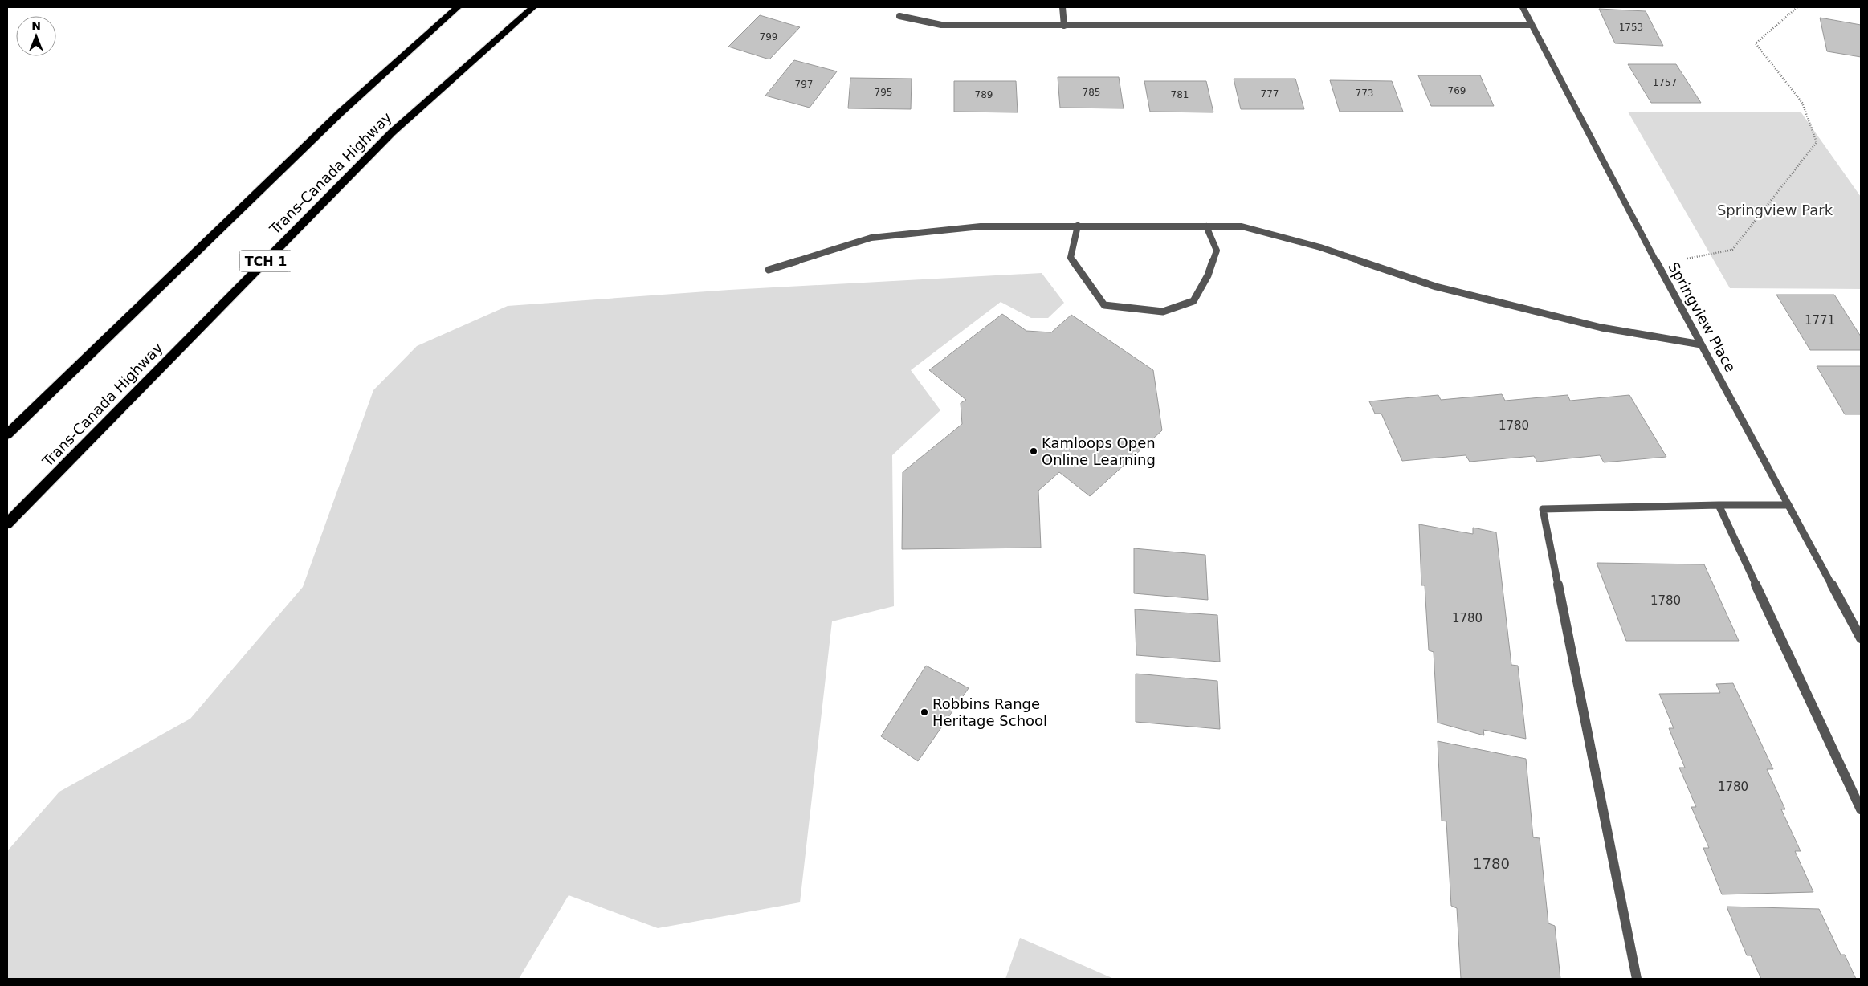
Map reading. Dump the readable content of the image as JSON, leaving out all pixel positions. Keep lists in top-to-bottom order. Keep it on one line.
{"streets":{"highway":["Trans-Canada Highway","TCH 1"],"street":["Springview Place"]},"parks":["Springview Park"],"places":["Kamloops Open Online Learning","Robbins Range Heritage School"],"house_numbers":["1753","799","1757","797","769","795","785","773","777","789","781","1771","1780","1780","1780","1780","1780"],"north":"top"}
